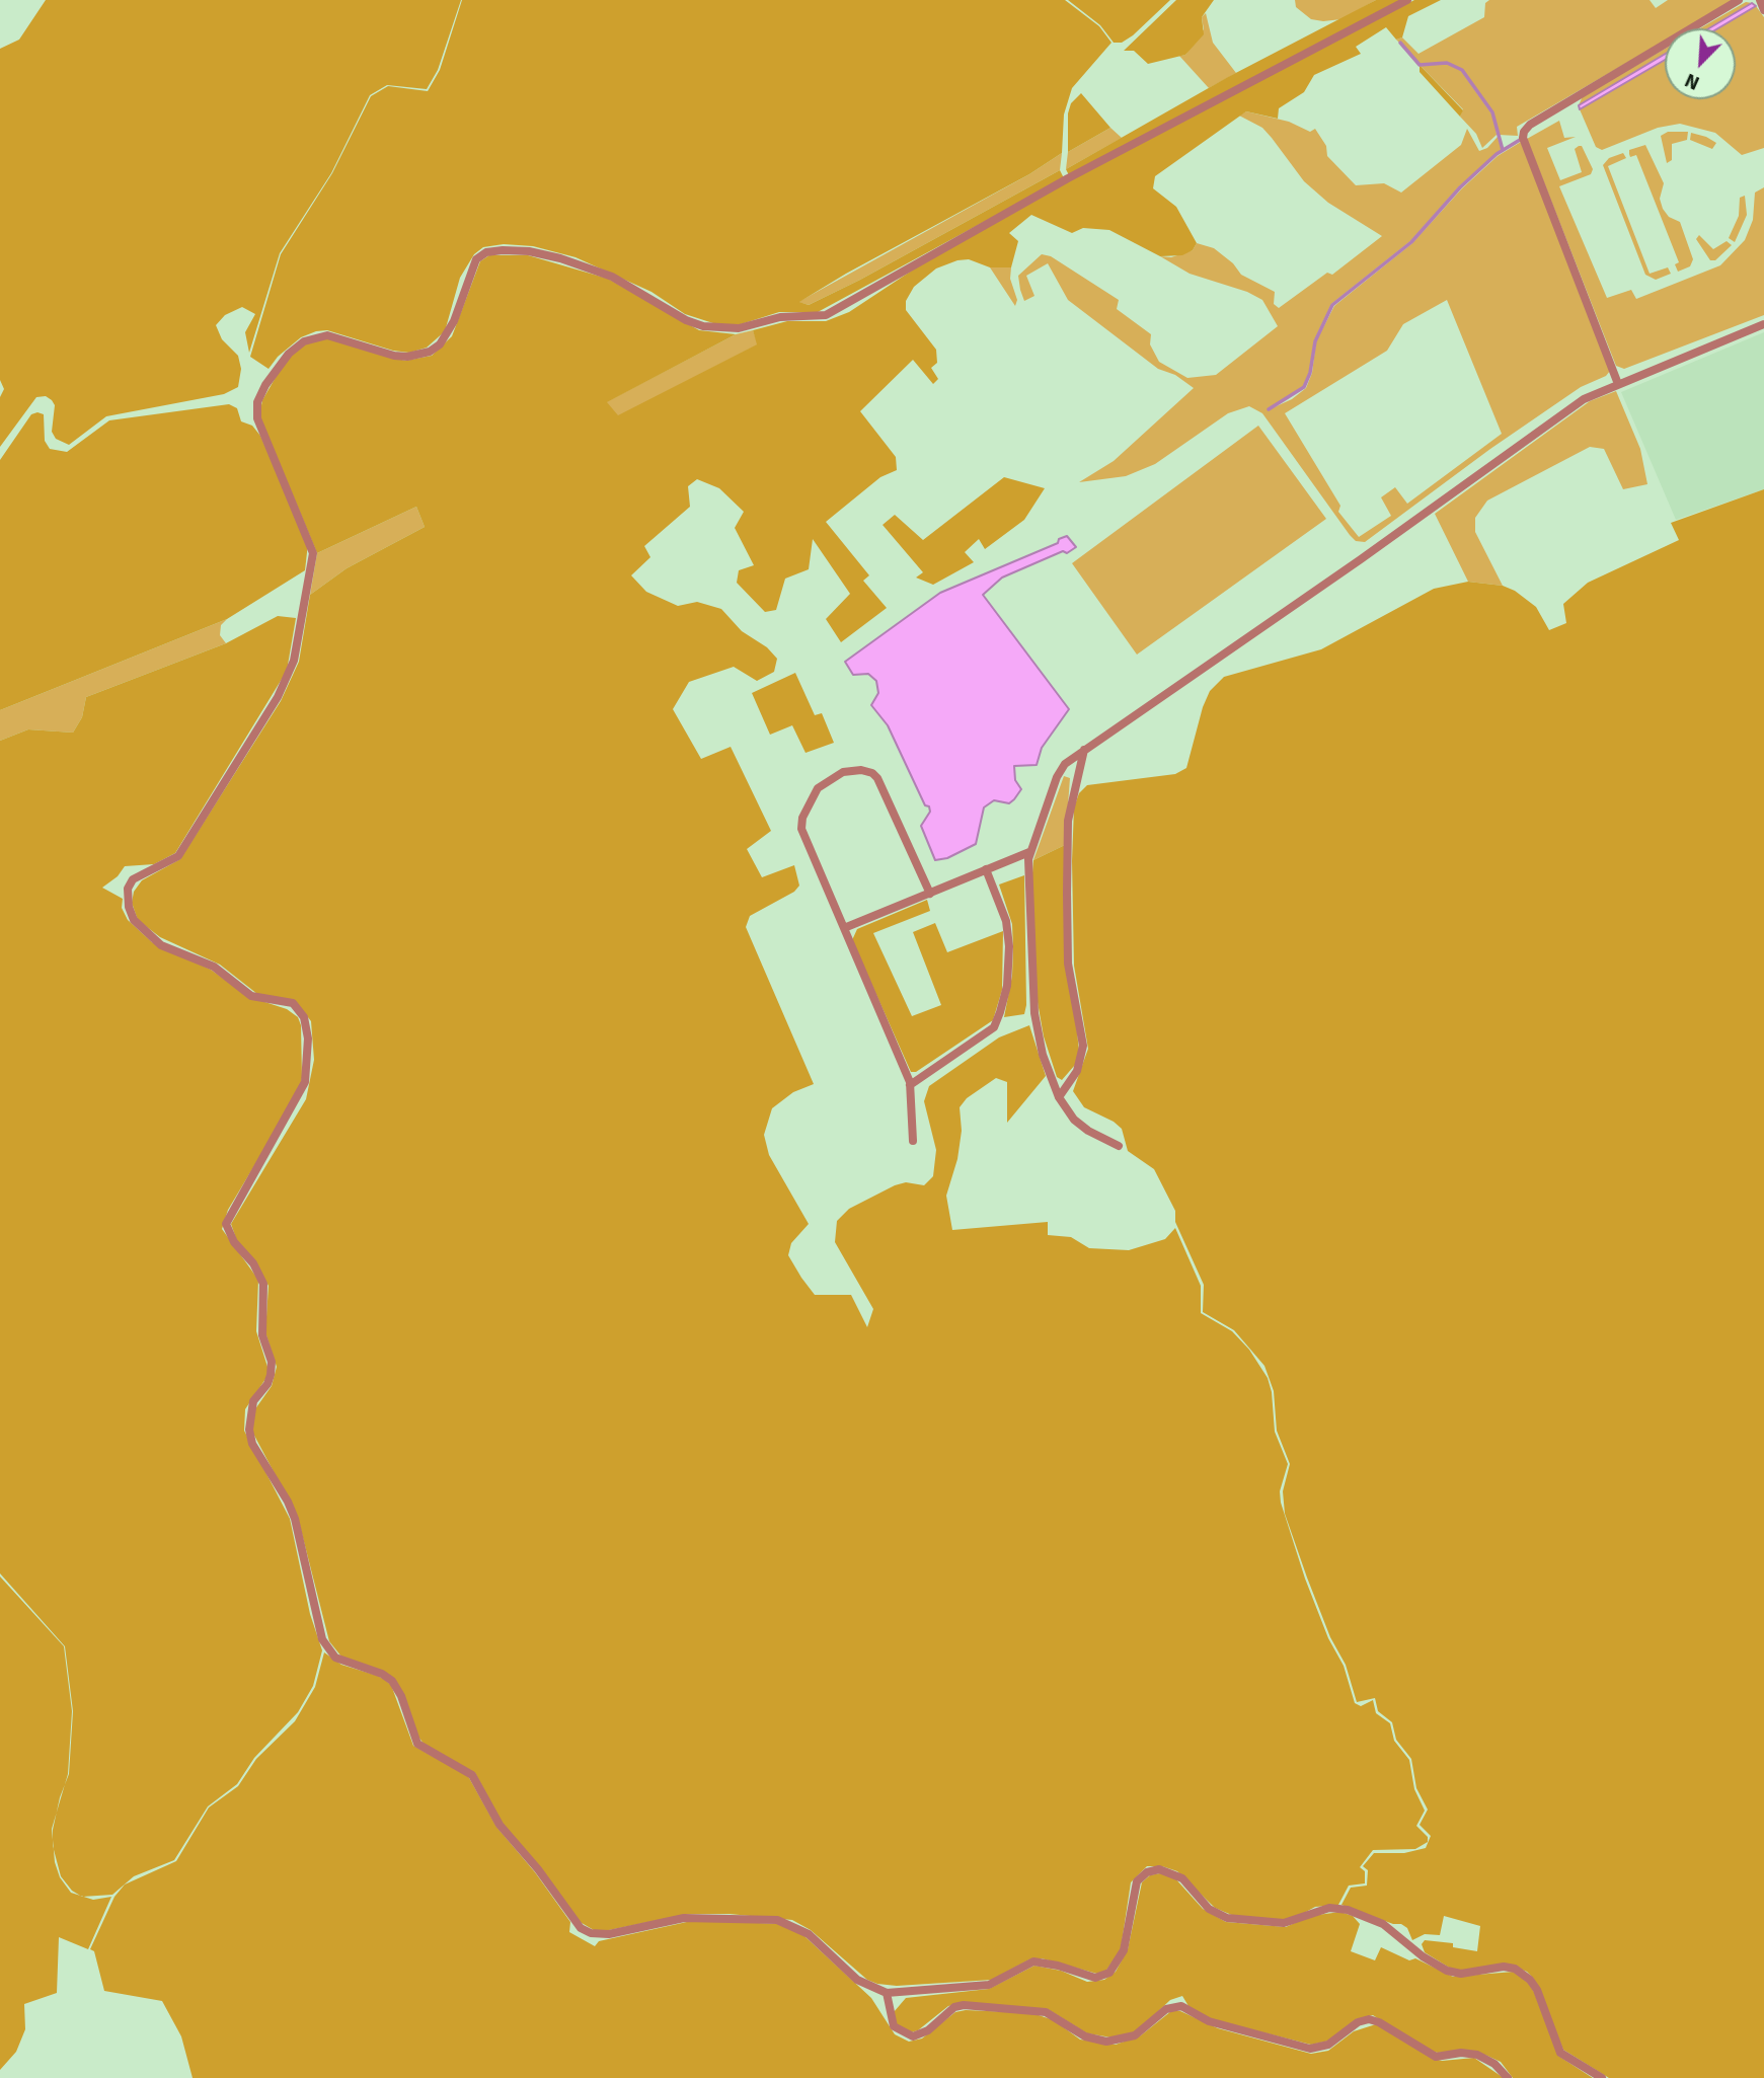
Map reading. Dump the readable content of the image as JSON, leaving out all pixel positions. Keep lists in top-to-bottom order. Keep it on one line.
{"north":"bottom left"}
